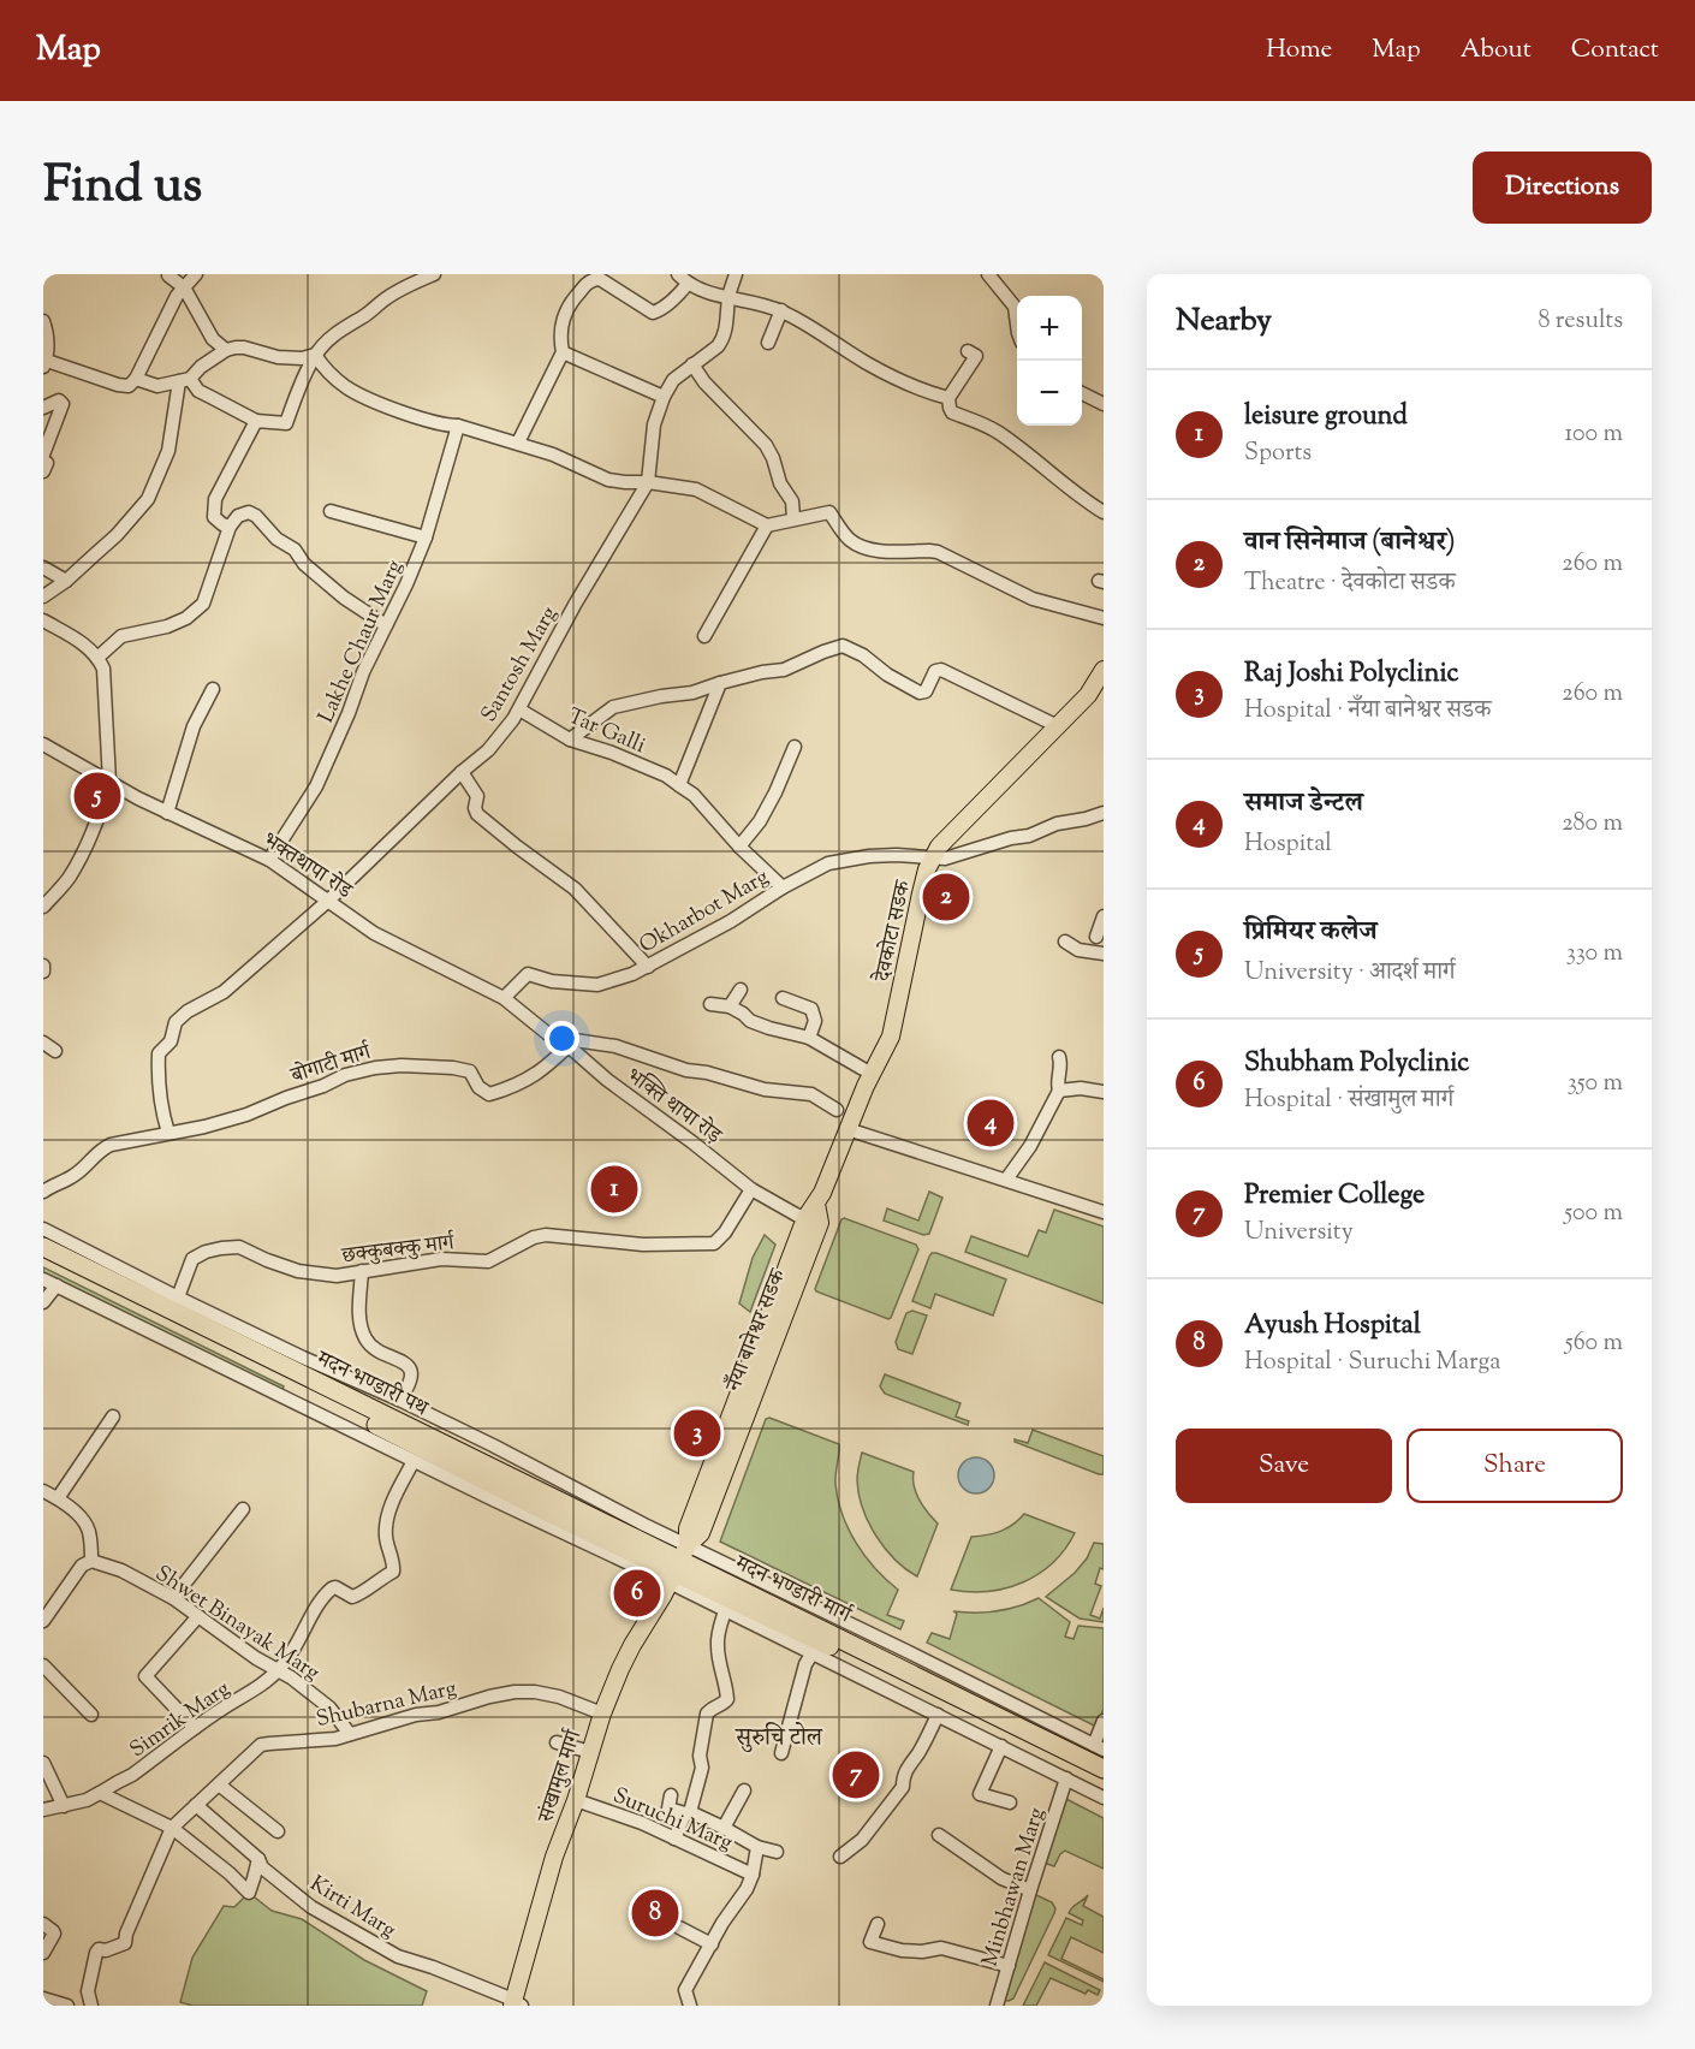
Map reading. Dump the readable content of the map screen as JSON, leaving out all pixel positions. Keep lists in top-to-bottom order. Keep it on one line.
{"streets":{"highway":["मदन भण्डारी पथ","मदन भण्डारी मार्ग"],"main road":["देवकोटा सडक","नँया बानेश्वर सडक","संखामुल मार्ग"],"street":["Lakhe Chaur Marg","Santosh Marg","Tar Galli","भक्तथापा रोड","Okharbot Marg","बोगाटी मार्ग","भक्ति थापा रोड़","छक्कुबक्कु मार्ग","Shwet Binayak Marg","Shubarna Marg","Simrik Marg","Suruchi Marg","Minbhawan Marg","Kirti Marg"]},"crossings":[["Lakhe Chaur Marg","भक्तथापा रोड"],["Santosh Marg","Tar Galli"],["Santosh Marg","भक्तथापा रोड"],["Santosh Marg","बोगाटी मार्ग"],["Tar Galli","Okharbot Marg"],["भक्तथापा रोड","Okharbot Marg"],["भक्तथापा रोड","भक्ति थापा रोड़"],["Okharbot Marg","देवकोटा सडक"],["देवकोटा सडक","नँया बानेश्वर सडक"],["बोगाटी मार्ग","भक्ति थापा रोड़"],["भक्ति थापा रोड़","छक्कुबक्कु मार्ग"],["भक्ति थापा रोड़","नँया बानेश्वर सडक"],["नँया बानेश्वर सडक","मदन भण्डारी पथ"],["नँया बानेश्वर सडक","मदन भण्डारी मार्ग"],["नँया बानेश्वर सडक","संखामुल मार्ग"],["मदन भण्डारी पथ","मदन भण्डारी मार्ग"],["मदन भण्डारी पथ","संखामुल मार्ग"],["मदन भण्डारी मार्ग","संखामुल मार्ग"],["Shwet Binayak Marg","Shubarna Marg"],["Shwet Binayak Marg","Simrik Marg"],["Shubarna Marg","संखामुल मार्ग"],["Shubarna Marg","Kirti Marg"],["संखामुल मार्ग","Suruchi Marg"],["संखामुल मार्ग","Kirti Marg"]],"districts":["सुरुचि टोल"],"page":{"header":"Map","nav":["Home","Map","About","Contact"],"title":"Find us","buttons":["Directions",["Save","Share"]],"heading":["Nearby","8 results"],"map_buttons":["+","−"],"list":[{"mark":"1","name":"leisure ground","note":"Sports","value":"100 m"},{"mark":"2","name":"वान सिनेमाज (बानेश्वर)","note":"Theatre · देवकोटा सडक","value":"260 m"},{"mark":"3","name":"Raj Joshi Polyclinic","note":"Hospital · नँया बानेश्वर सडक","value":"260 m"},{"mark":"4","name":"समाज डेन्टल","note":"Hospital","value":"280 m"},{"mark":"5","name":"प्रिमियर कलेज","note":"University · आदर्श मार्ग","value":"330 m"},{"mark":"6","name":"Shubham Polyclinic","note":"Hospital · संखामुल मार्ग","value":"350 m"},{"mark":"7","name":"Premier College","note":"University","value":"500 m"},{"mark":"8","name":"Ayush Hospital","note":"Hospital · Suruchi Marga","value":"560 m"}],"pins":["5","2","4","1","3","6","7","8"]}}
